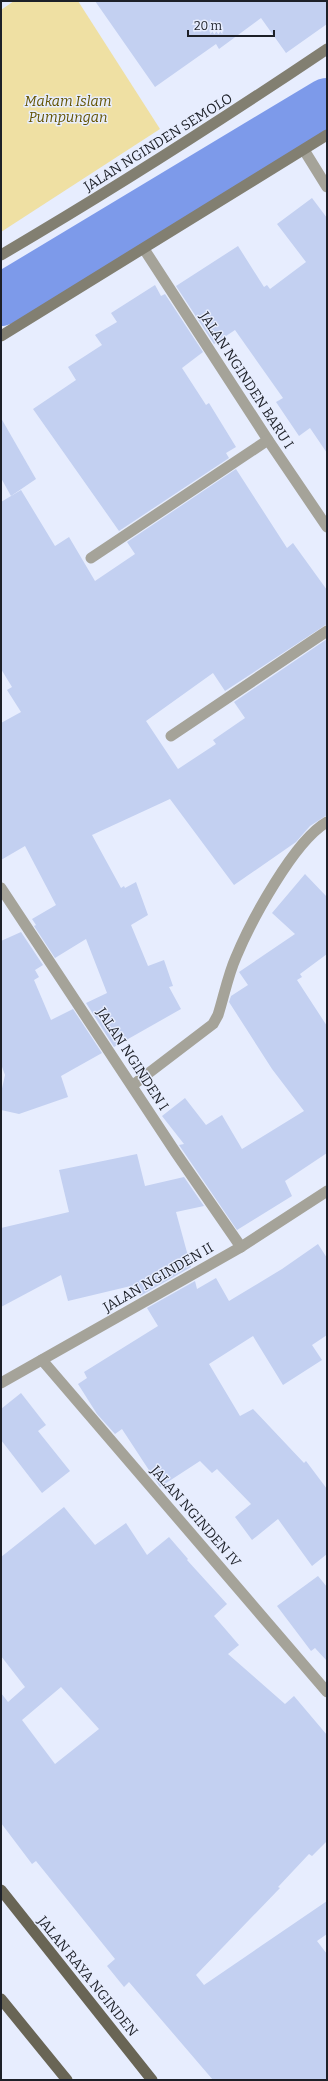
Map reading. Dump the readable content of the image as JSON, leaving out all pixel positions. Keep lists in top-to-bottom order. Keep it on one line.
{"streets":{"main road":["JALAN NGINDEN SEMOLO","JALAN RAYA NGINDEN"],"street":["JALAN NGINDEN BARU I","JALAN NGINDEN I","JALAN NGINDEN II","JALAN NGINDEN IV"]},"crossings":[["JALAN NGINDEN I","JALAN NGINDEN II"],["JALAN NGINDEN II","JALAN NGINDEN IV"]],"parks":["Makam Islam Pumpungan"],"scale_bar":"20 m"}
